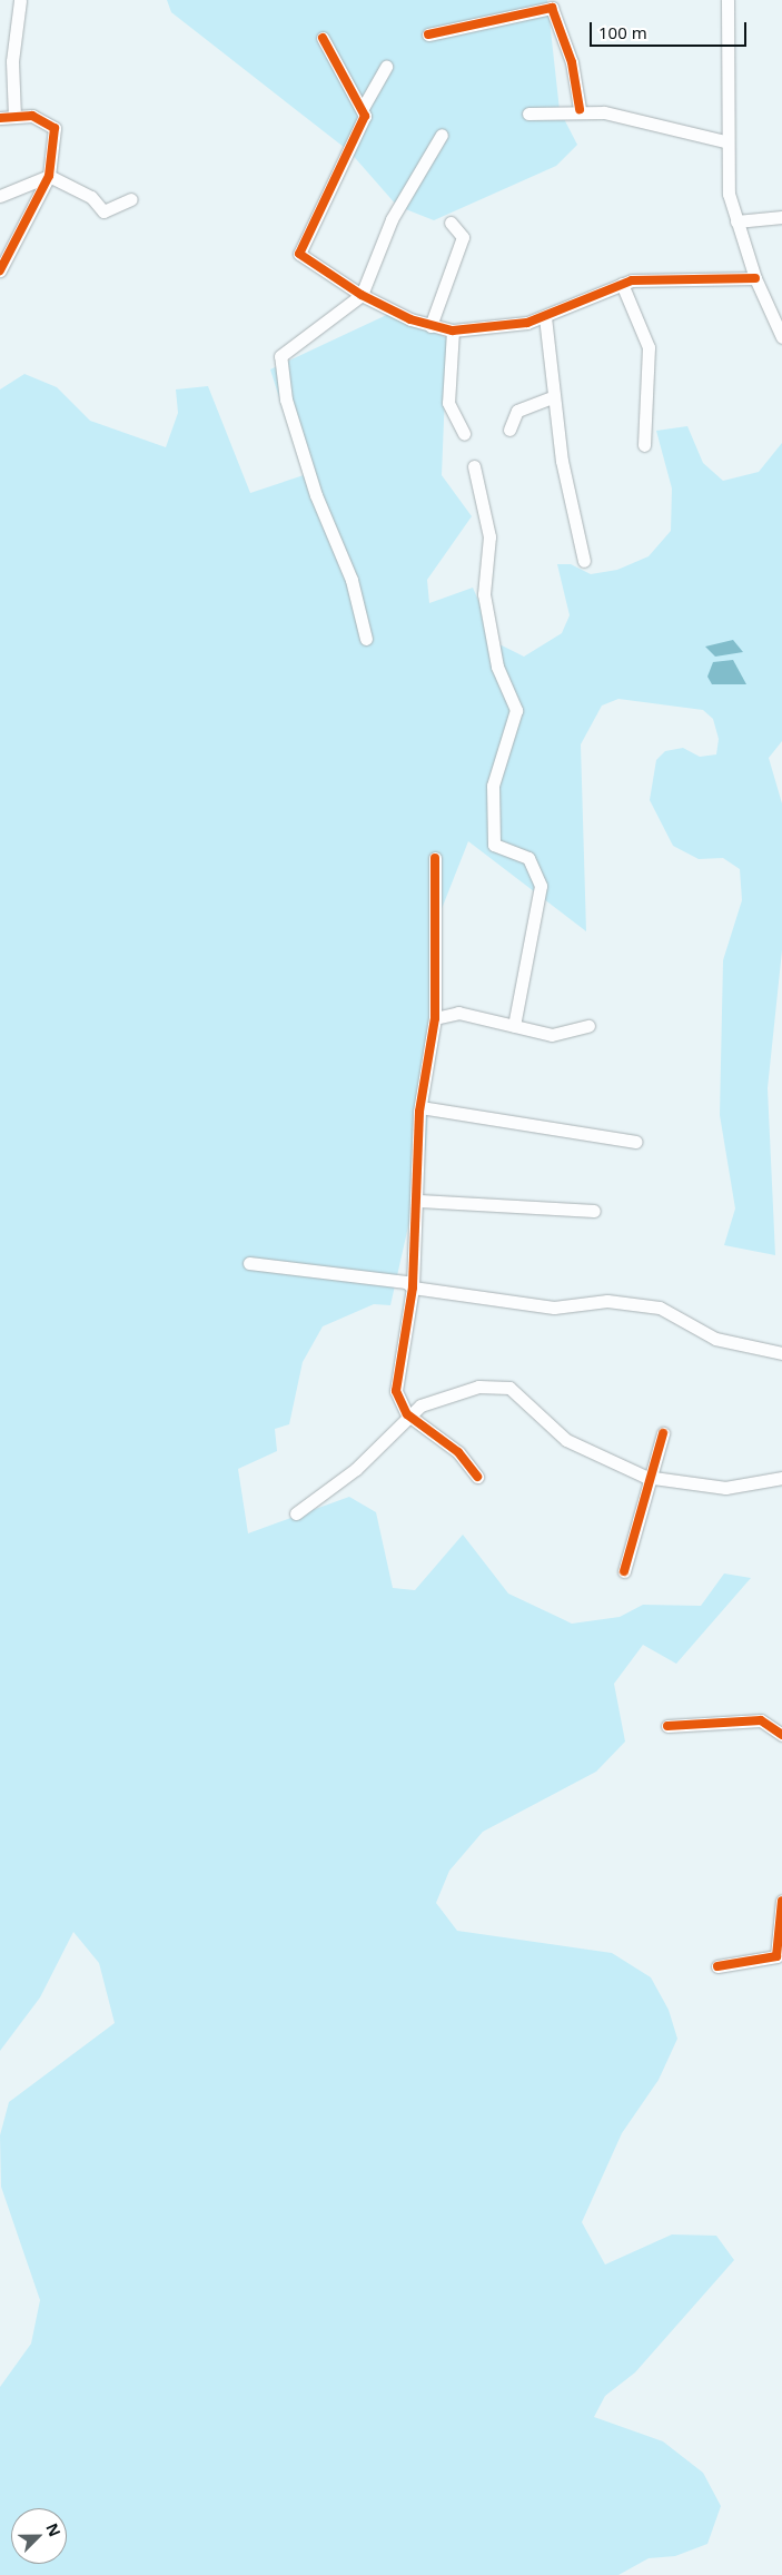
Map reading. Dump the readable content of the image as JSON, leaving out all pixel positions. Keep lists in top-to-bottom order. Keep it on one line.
{"scale_bar":"100 m","north":"top right"}
